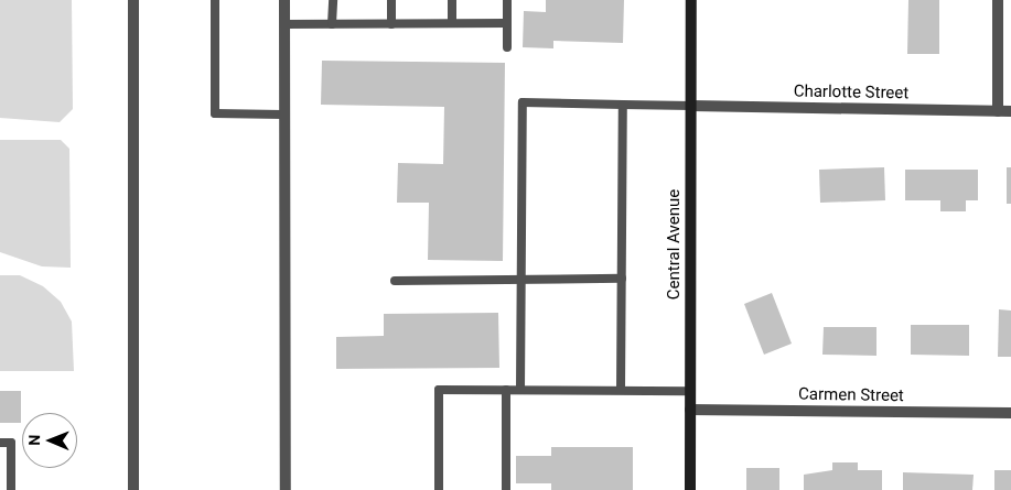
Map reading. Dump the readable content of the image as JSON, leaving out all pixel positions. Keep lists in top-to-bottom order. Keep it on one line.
{"streets":{"main road":["Central Avenue"],"street":["Charlotte Street","Carmen Street"]},"crossings":[["Charlotte Street","Central Avenue"],["Central Avenue","Carmen Street"]],"north":"left"}
